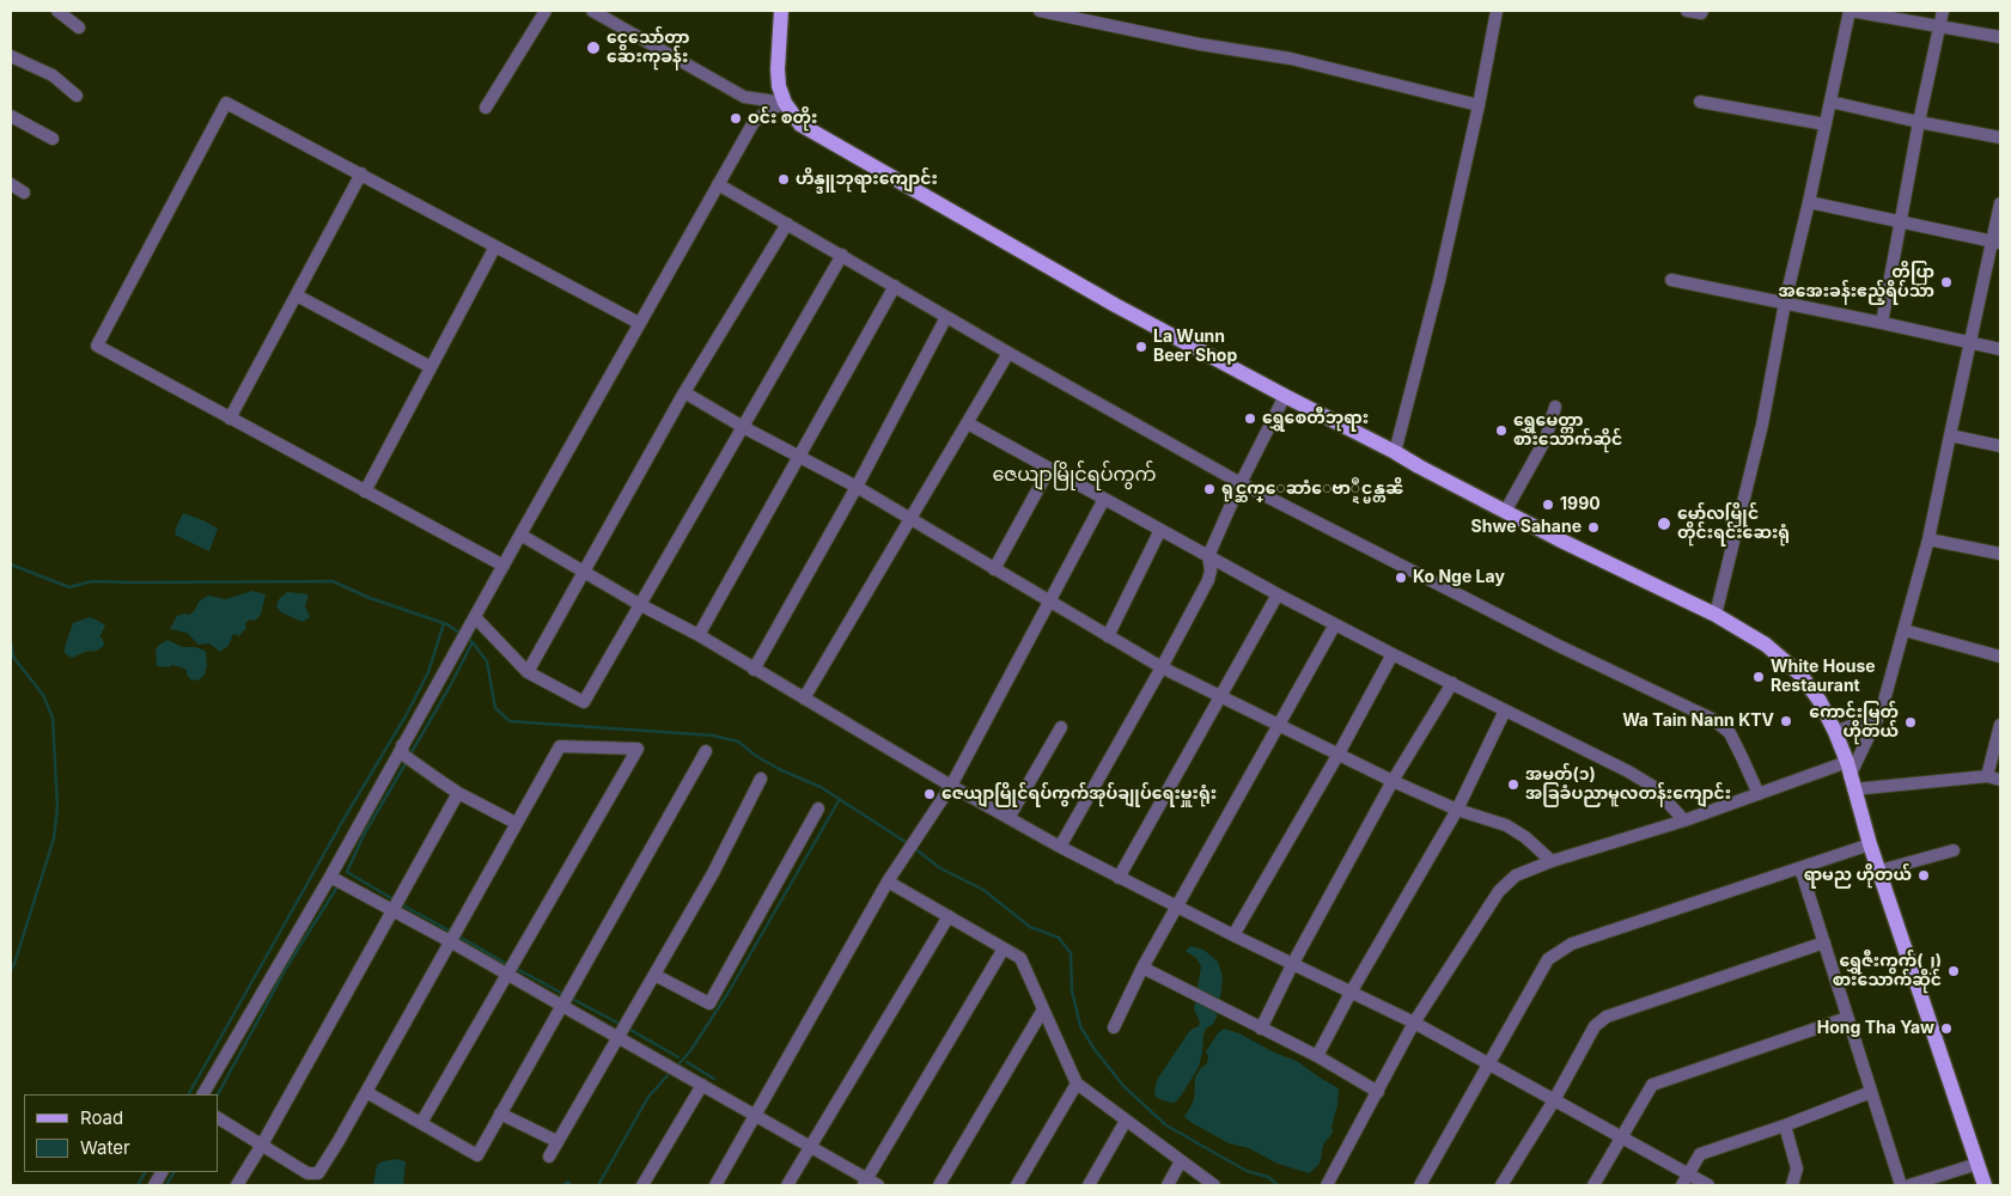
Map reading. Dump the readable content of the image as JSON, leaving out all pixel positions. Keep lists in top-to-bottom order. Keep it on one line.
{"districts":["ဇေယျာမြိုင်ရပ်ကွက်"],"places":["ငွေသော်တာ ဆေးကုခန်း","ဝင်း စတိုး","ဟိန္ဒူဘုရားကျောင်း","တိပြာ အအေးခန်းဧည့်ရိပ်သာ","La Wunn Beer Shop","ရွှေစေတီဘုရား","ရွှေမေတ္တာ စားသောက်ဆိုင်","ရုင္ဆက္ေဆာံေဗာ္ဍဳင္မန္တၼိ","1990","မော်လမြိုင် တိုင်းရင်းဆေးရုံ","Shwe Sahane","Ko Nge Lay","White House Restaurant","Wa Tain Nann KTV","ကောင်းမြတ် ဟိုတယ်","အမှတ်(၁) အခြခံပညာမူလတန်းကျောင်း","ဇေယျာမြိုင်ရပ်ကွက်အုပ်ချုပ်ရေးမှူးရုံး","ရာမည ဟိုတယ်","ရွှေဇီးကွက်(၂) စားသောက်ဆိုင်","Hong Tha Yaw"],"legend":["Road","Water"]}
